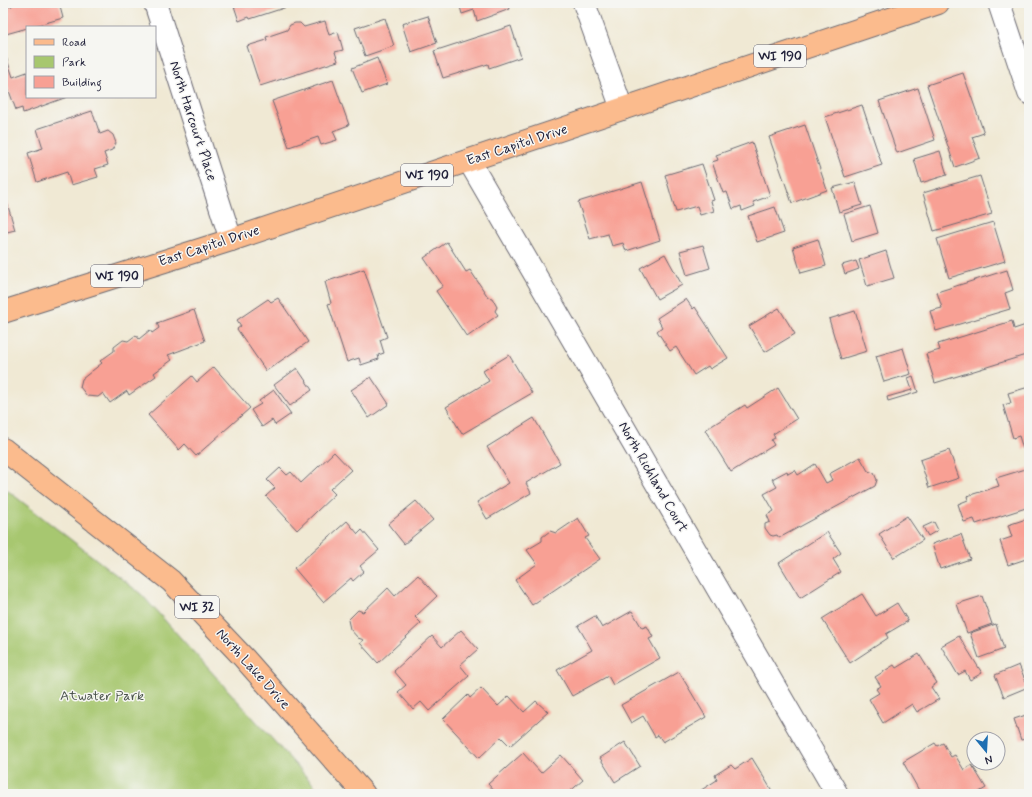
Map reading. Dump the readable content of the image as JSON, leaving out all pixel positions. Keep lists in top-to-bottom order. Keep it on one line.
{"streets":{"main road":["WI 190","East Capitol Drive","WI 32","North Lake Drive"],"street":["North Harcourt Place","North Richland Court"]},"crossings":[["North Harcourt Place","East Capitol Drive"],["East Capitol Drive","North Richland Court"]],"parks":["Atwater Park"],"legend":["Road","Park","Building"],"north":"bottom"}
